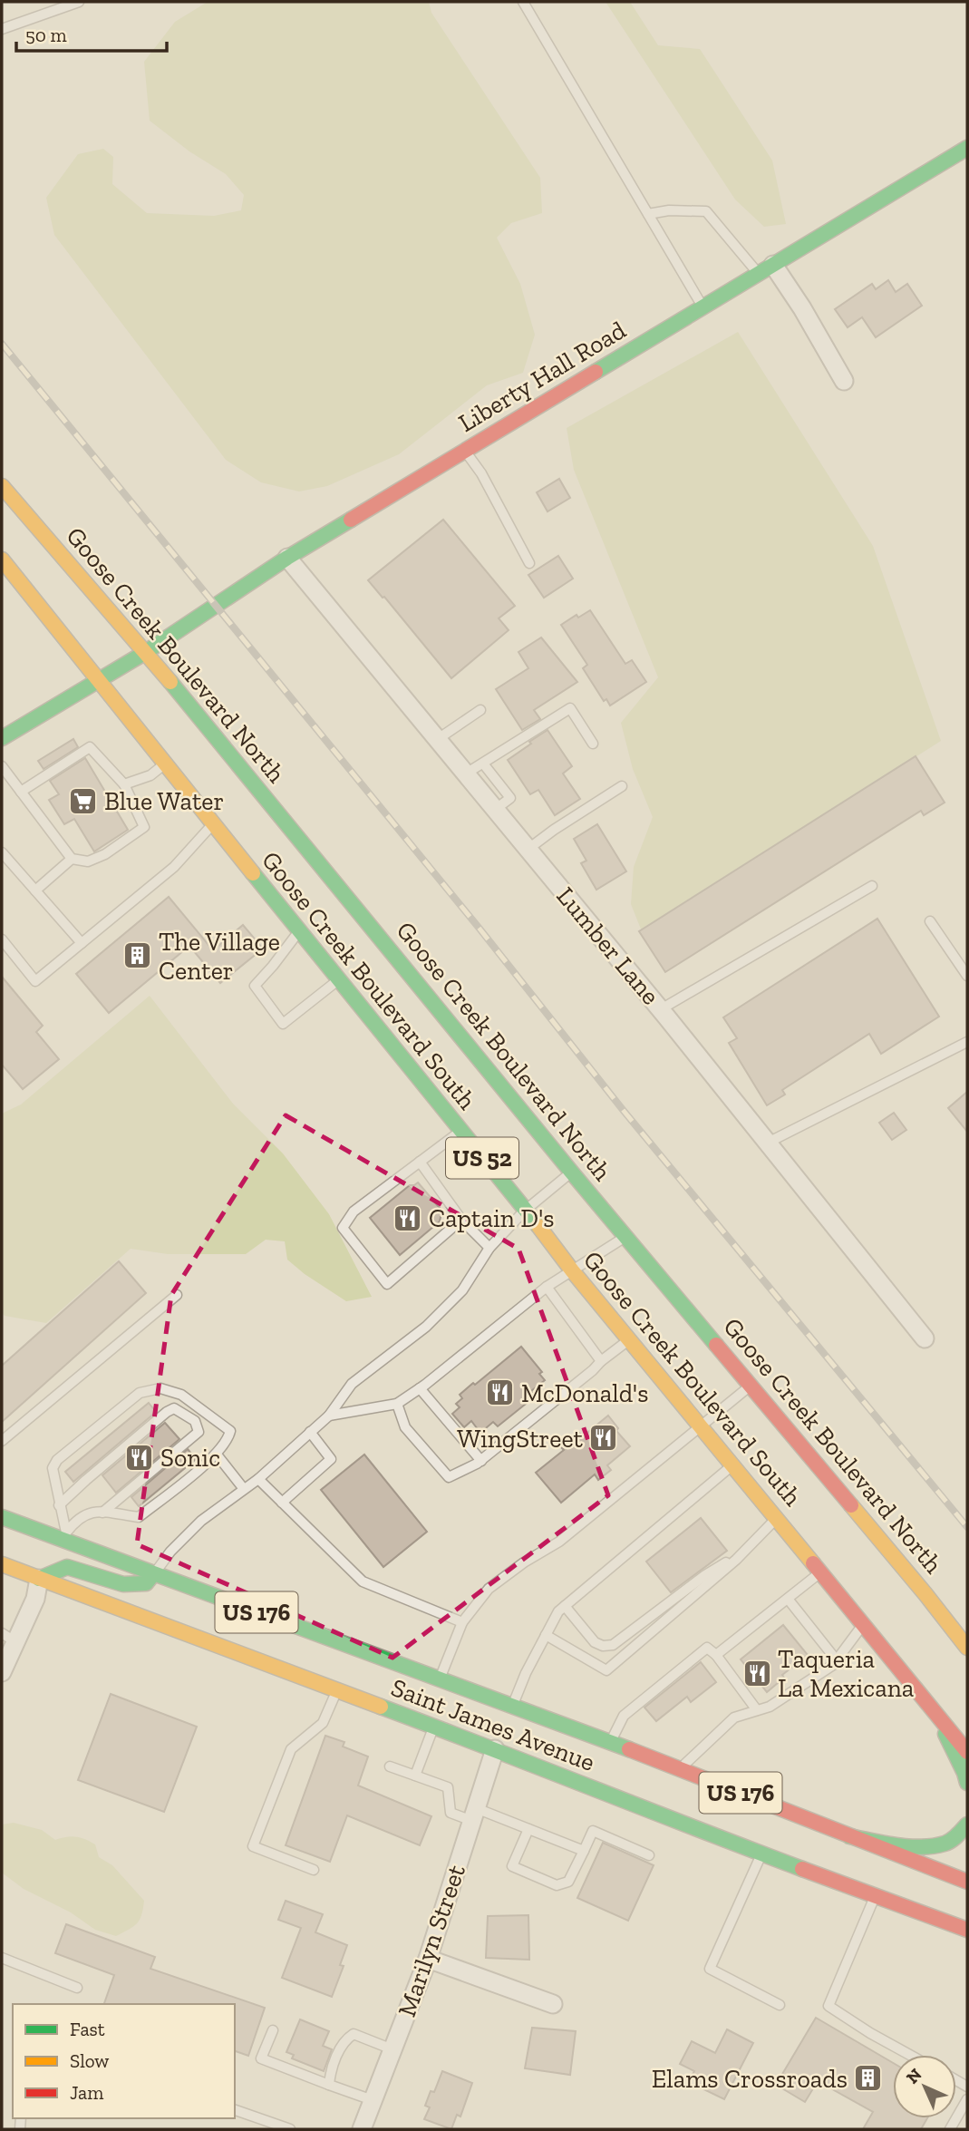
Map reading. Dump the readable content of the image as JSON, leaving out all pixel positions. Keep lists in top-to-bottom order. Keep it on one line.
{"streets":{"main road":["Liberty Hall Road","Goose Creek Boulevard North","Goose Creek Boulevard South","US 52","US 176","Saint James Avenue"],"street":["Lumber Lane","Marilyn Street"]},"crossings":[["Liberty Hall Road","Goose Creek Boulevard North"],["Liberty Hall Road","Lumber Lane"],["Liberty Hall Road","Goose Creek Boulevard South"],["Saint James Avenue","Marilyn Street"]],"places":{"supermarket":["Blue Water"],"building":["The Village Center","Elams Crossroads"],"restaurant":["Captain D's","McDonald's","WingStreet","Sonic","Taqueria La Mexicana"]},"legend":["Fast","Slow","Jam"],"scale_bar":"50 m","north":"top left"}
